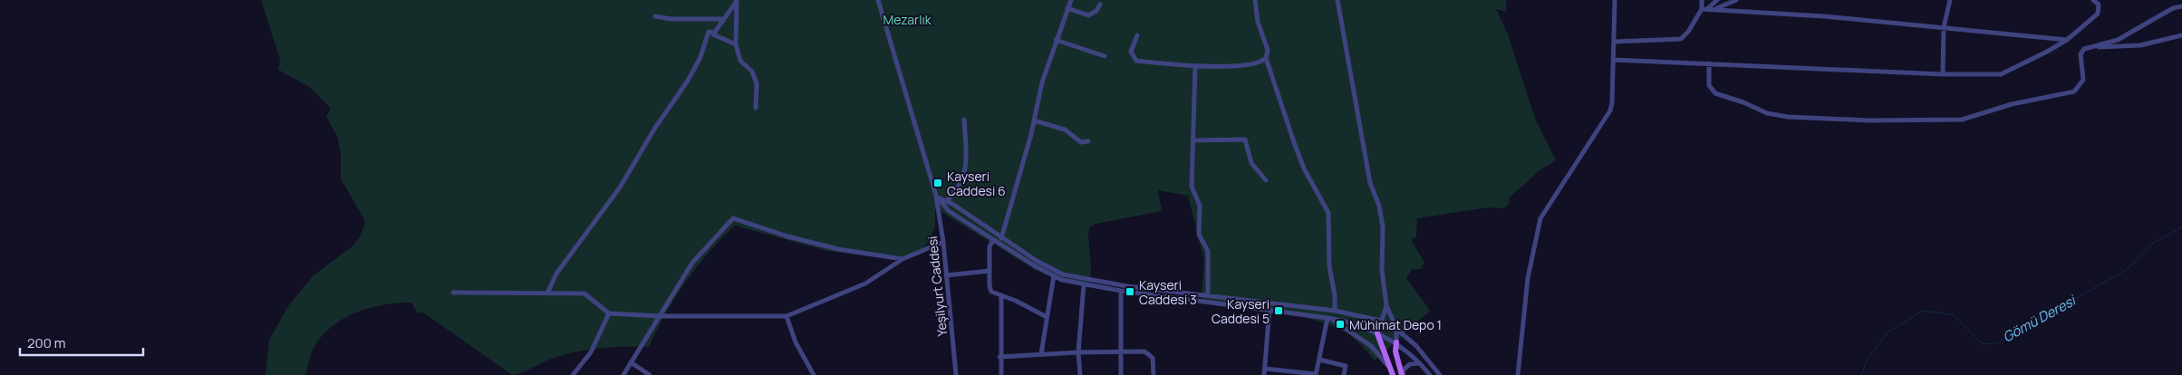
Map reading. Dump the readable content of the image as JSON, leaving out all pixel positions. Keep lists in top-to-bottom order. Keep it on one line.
{"streets":{"street":["Yeşilyurt Caddesi"]},"water":["Gömü Deresi"],"parks":["Mezarlık"],"places":{"transit":["Kayseri Caddesi 6","Kayseri Caddesi 3","Kayseri Caddesi 5","Mühimat Depo 1"]},"scale_bar":"200 m"}
